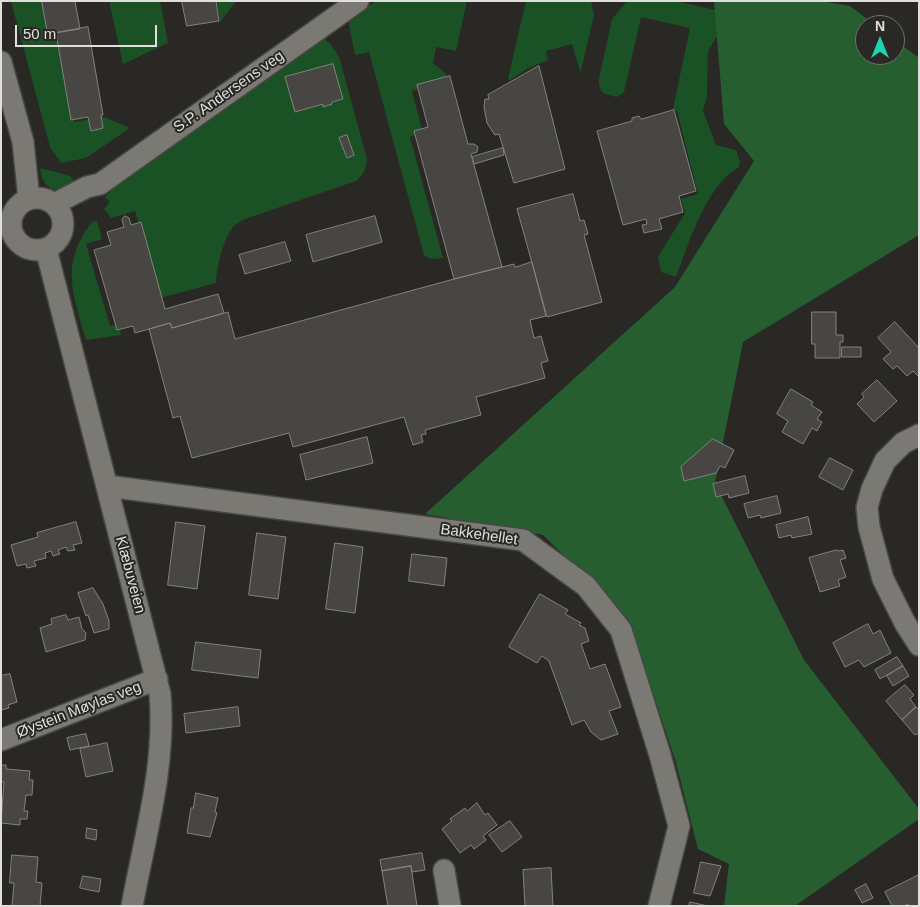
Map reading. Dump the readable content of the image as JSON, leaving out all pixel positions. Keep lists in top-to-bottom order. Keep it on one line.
{"streets":{"street":["S.P. Andersens veg","Bakkehellet","Klæbuveien","Øystein Møylas veg"]},"crossings":[["S.P. Andersens veg","Klæbuveien"],["Bakkehellet","Klæbuveien"],["Klæbuveien","Øystein Møylas veg"]],"scale_bar":"50 m","north":"top"}
